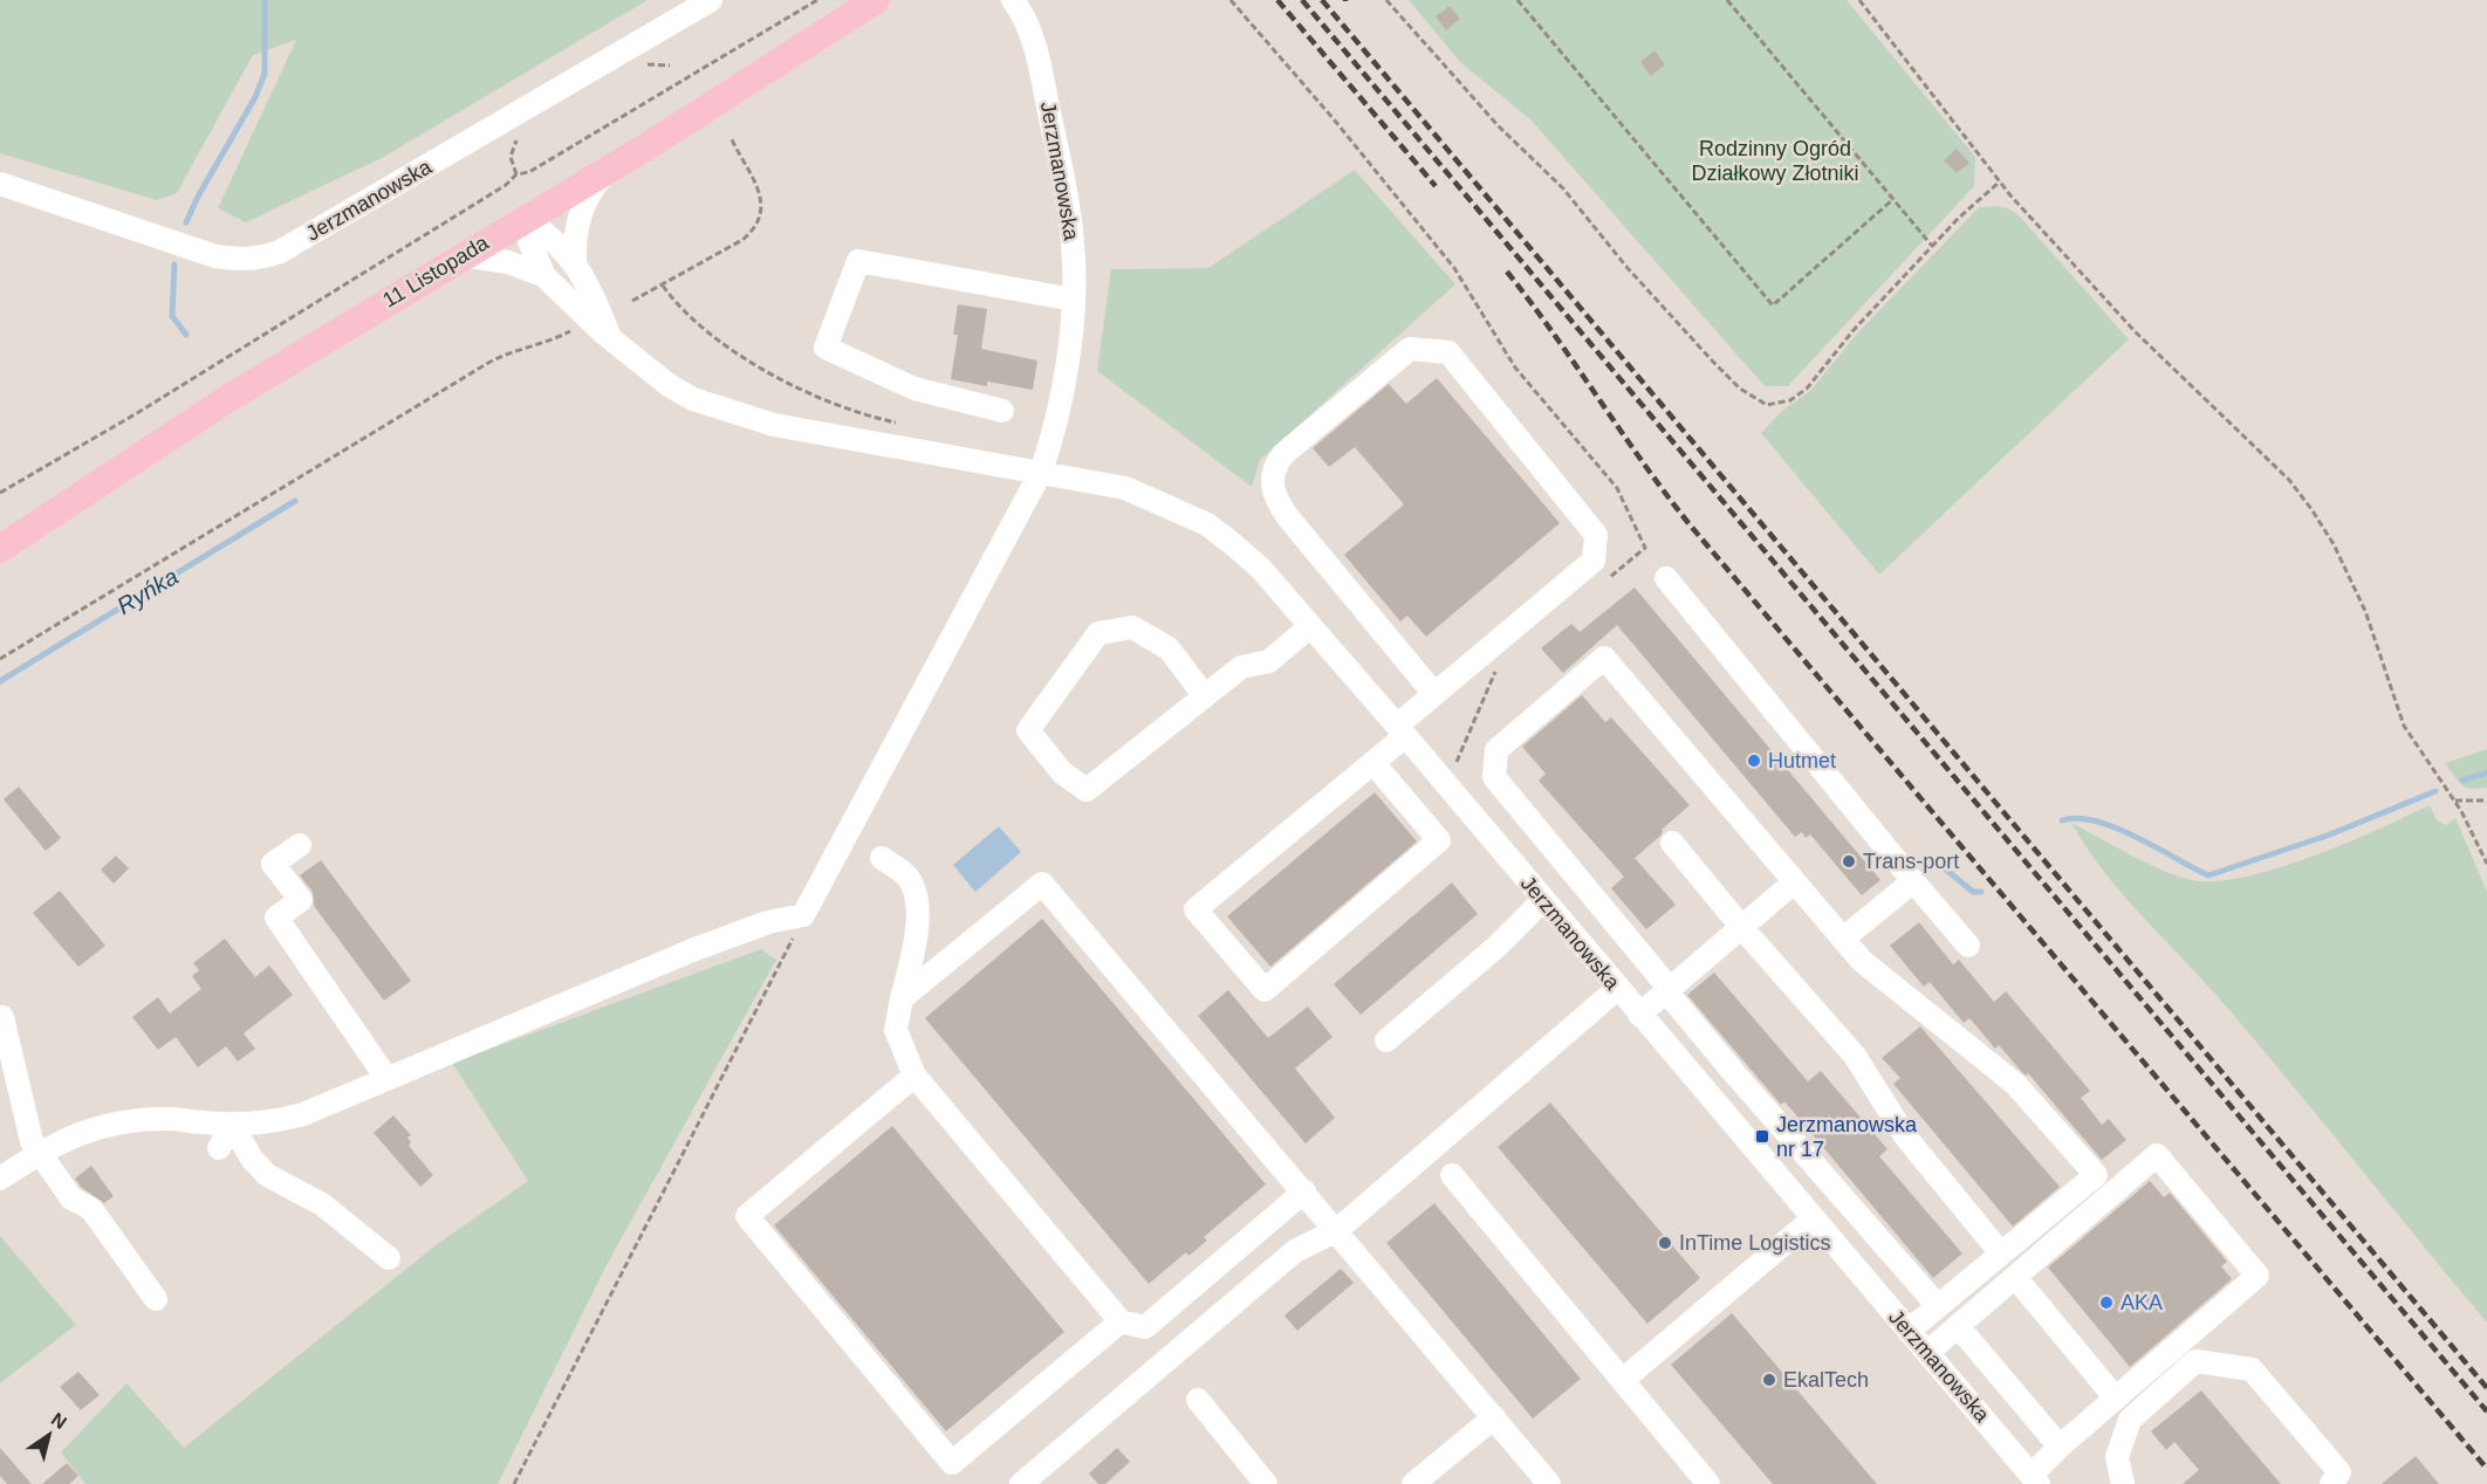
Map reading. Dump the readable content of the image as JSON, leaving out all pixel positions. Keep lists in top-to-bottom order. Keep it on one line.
{"streets":{"main road":["11 Listopada"],"street":["Jerzmanowska"]},"crossings":[["Jerzmanowska","11 Listopada"]],"water":["Ryńka"],"parks":["Rodzinny Ogród Działkowy Złotniki"],"places":{"other":["Hutmet","Trans-port","InTime Logistics","AKA","EkalTech"],"transit":["Jerzmanowska nr 17"]},"north":"top right"}
